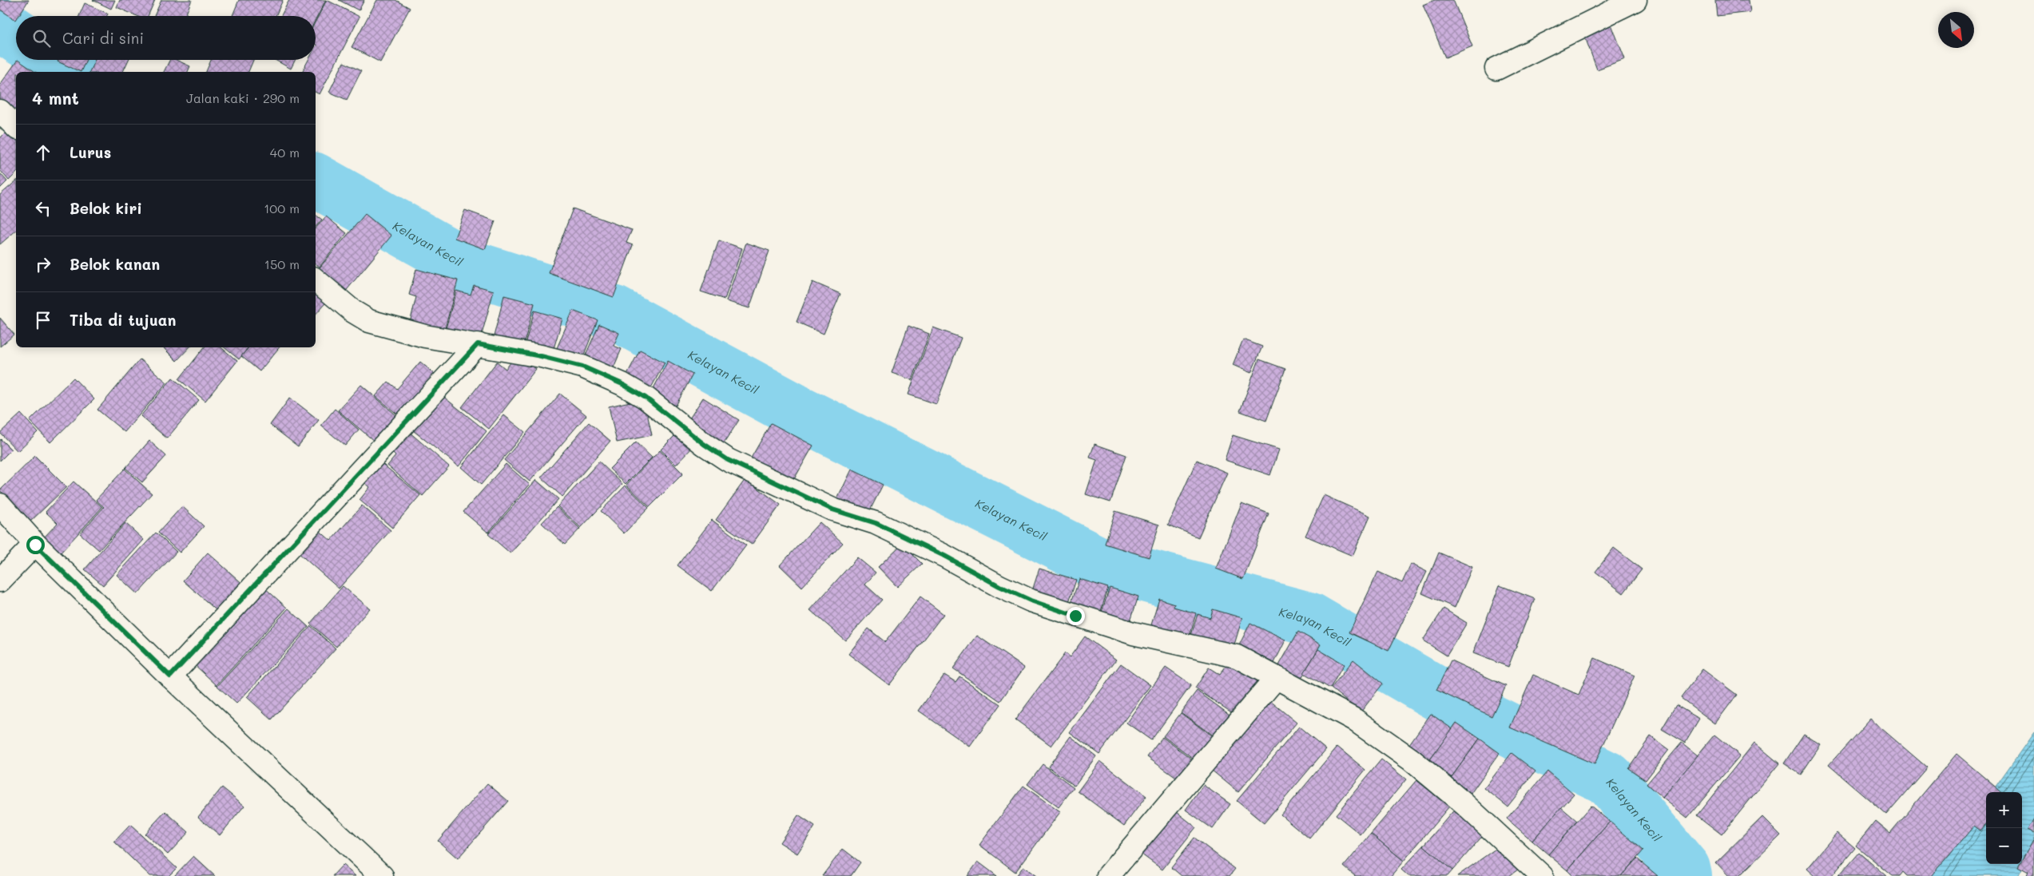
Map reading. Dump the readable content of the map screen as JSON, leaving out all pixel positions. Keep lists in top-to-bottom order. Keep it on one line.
{"water":["Kelayan Kecil"],"north":"bottom right","page":{"search":"Cari di sini","heading":["4 mnt","Jalan kaki · 290 m"],"list":[["Lurus","40 m"],["Belok kiri","100 m"],["Belok kanan","150 m"],"Tiba di tujuan"],"map_buttons":["+","−"]}}
